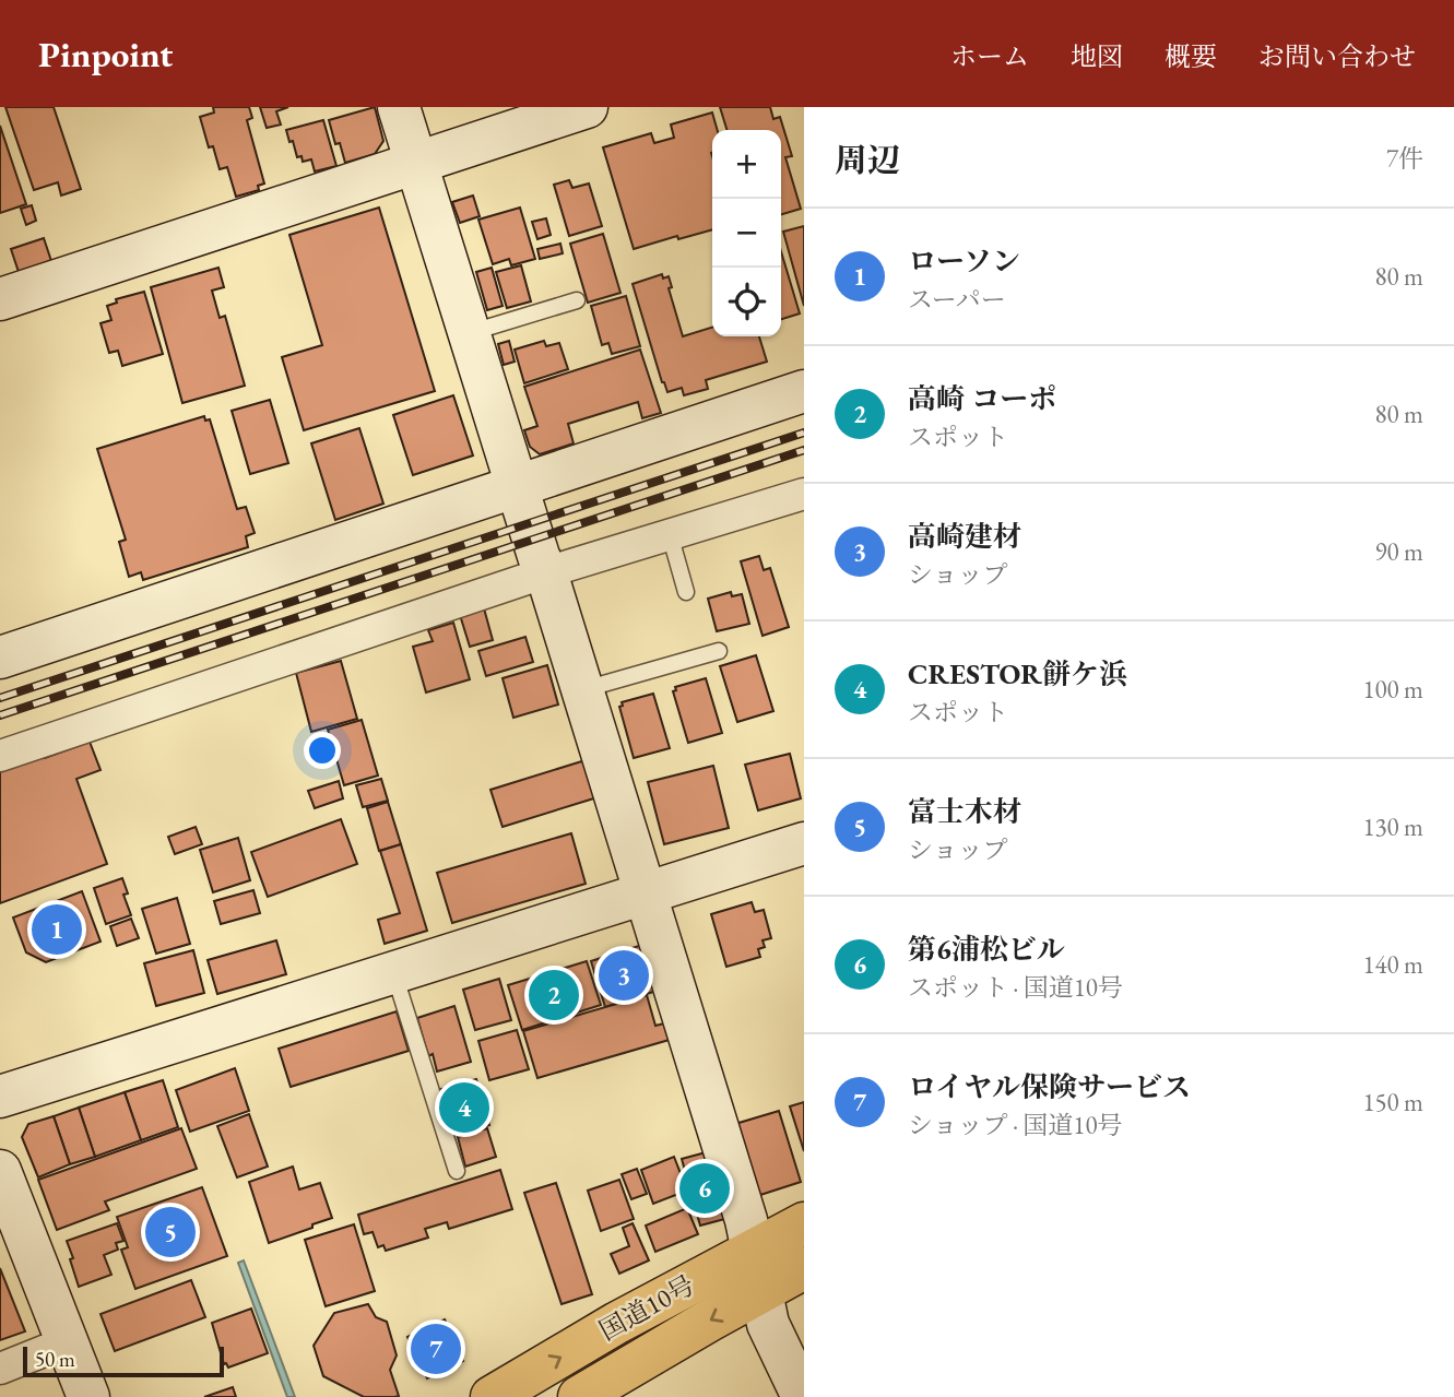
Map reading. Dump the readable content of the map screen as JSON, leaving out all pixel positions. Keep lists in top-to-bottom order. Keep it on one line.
{"streets":{"highway":["国道10号"]},"scale_bar":"50 m","page":{"header":"Pinpoint","nav":["ホーム","地図","概要","お問い合わせ"],"heading":["周辺","7件"],"map_buttons":["+","−"],"list":[{"mark":"1","name":"ローソン","note":"スーパー","value":"80 m"},{"mark":"2","name":"高崎 コーポ","note":"スポット","value":"80 m"},{"mark":"3","name":"高崎建材","note":"ショップ","value":"90 m"},{"mark":"4","name":"CRESTOR餅ケ浜","note":"スポット","value":"100 m"},{"mark":"5","name":"富士木材","note":"ショップ","value":"130 m"},{"mark":"6","name":"第6浦松ビル","note":"スポット · 国道10号","value":"140 m"},{"mark":"7","name":"ロイヤル保険サービス","note":"ショップ · 国道10号","value":"150 m"}],"pins":["1","3","2","4","6","5","7"],"scale":"50 m"}}
